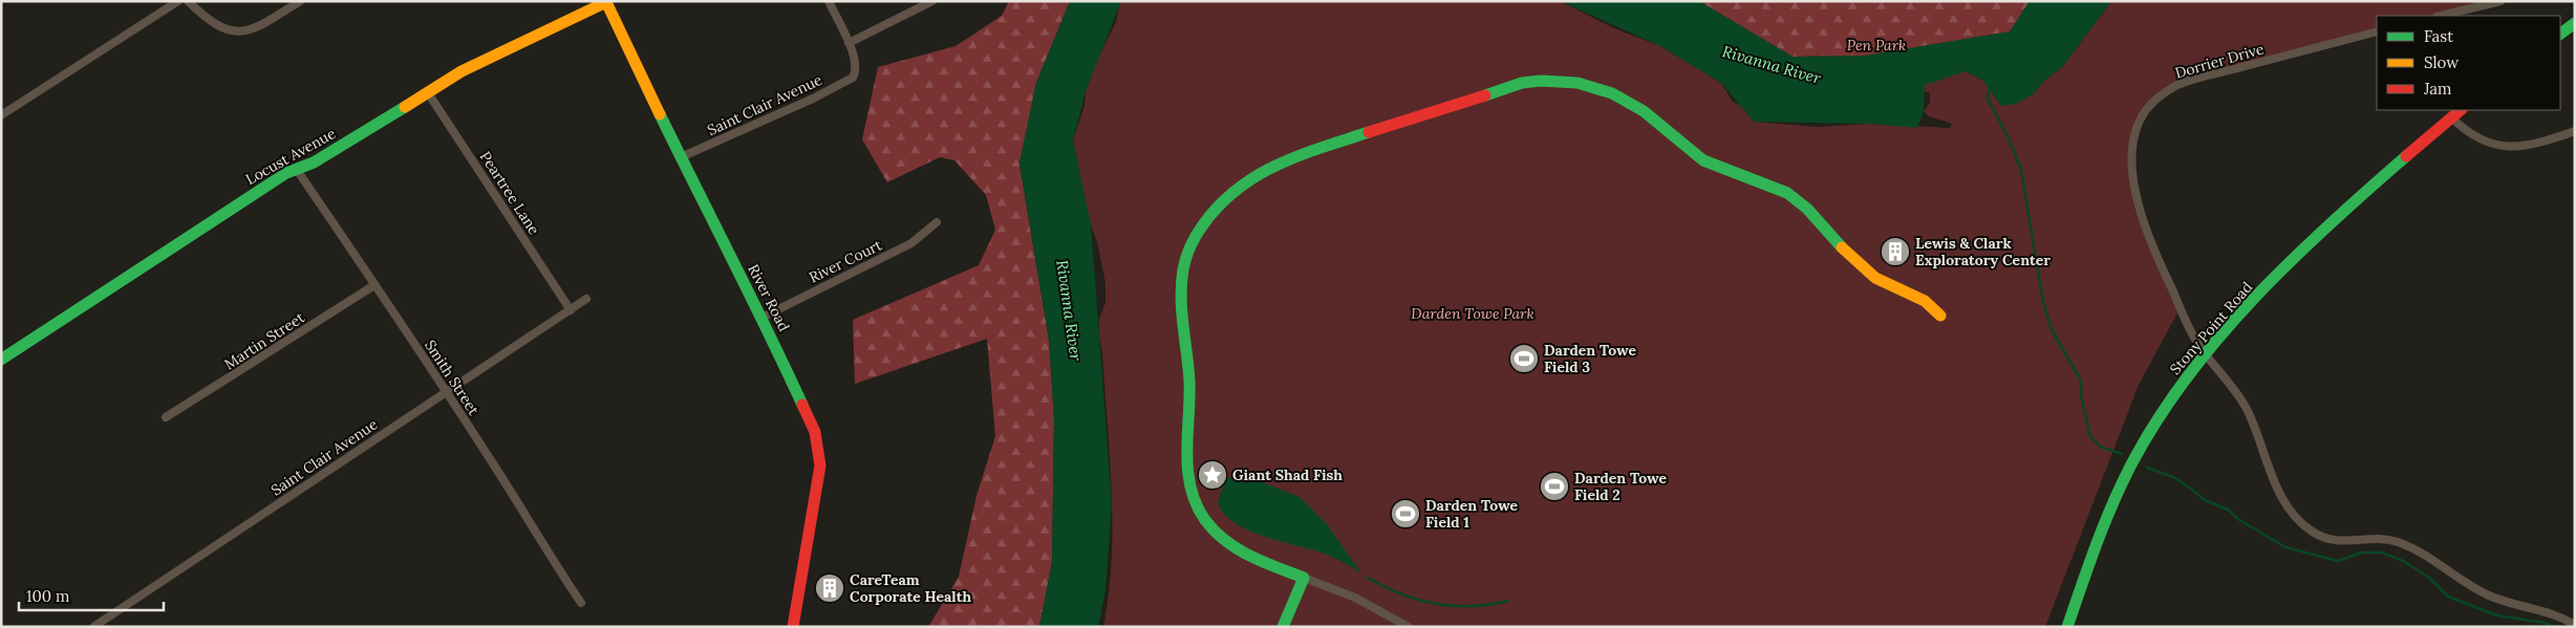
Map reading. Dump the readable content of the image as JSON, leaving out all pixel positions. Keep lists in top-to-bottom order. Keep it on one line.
{"streets":{"street":["Dorrier Drive","Saint Clair Avenue","Locust Avenue","Peartree Lane","River Court","River Road","Stony Point Road","Martin Street","Smith Street"]},"crossings":[["Dorrier Drive","Stony Point Road"],["Saint Clair Avenue","Peartree Lane"],["Saint Clair Avenue","River Road"],["Saint Clair Avenue","Smith Street"],["Locust Avenue","Peartree Lane"],["Locust Avenue","River Road"],["Locust Avenue","Smith Street"],["River Court","River Road"],["Martin Street","Smith Street"]],"water":["Rivanna River"],"parks":["Pen Park","Darden Towe Park"],"places":{"building":["Lewis & Clark Exploratory Center","CareTeam Corporate Health"],"sports":["Darden Towe Field 3","Darden Towe Field 2","Darden Towe Field 1"],"place":["Giant Shad Fish"]},"legend":["Fast","Slow","Jam"],"scale_bar":"100 m"}
